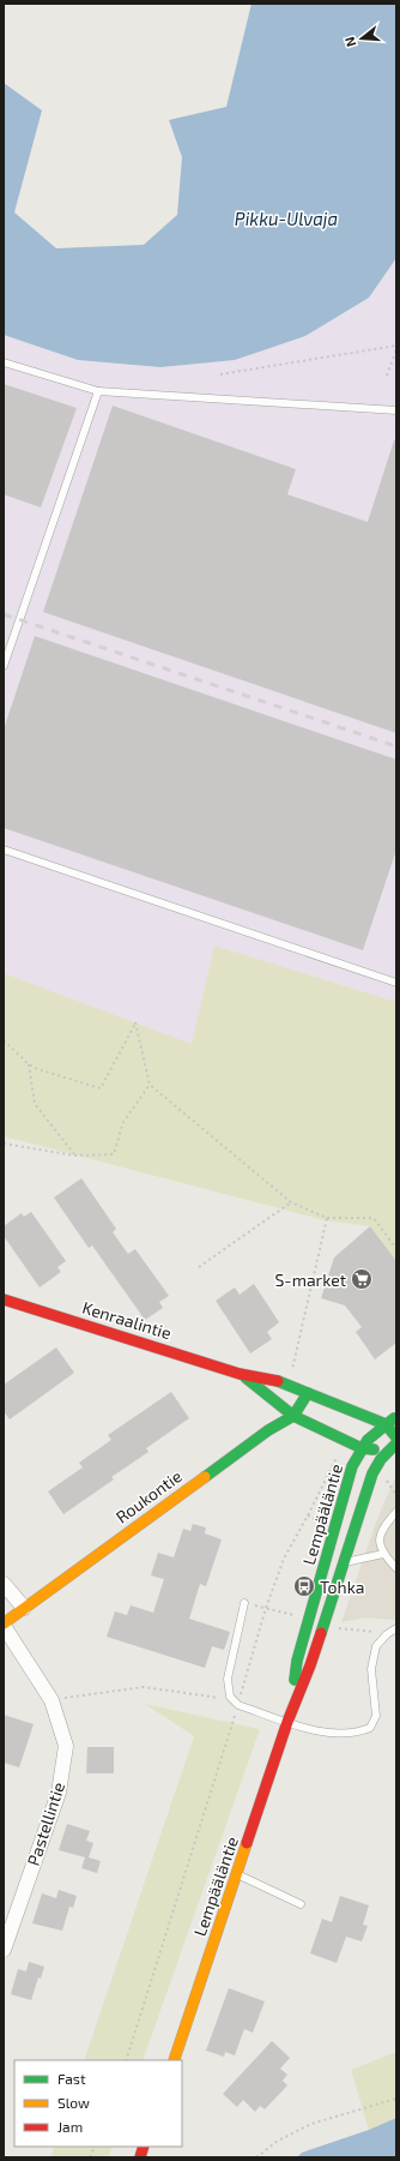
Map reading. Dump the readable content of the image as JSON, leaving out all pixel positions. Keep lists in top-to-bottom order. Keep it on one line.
{"streets":{"main road":["Kenraalintie","Roukontie","Lempääläntie"],"street":["Pastellintie"]},"crossings":[["Kenraalintie","Roukontie"],["Kenraalintie","Lempääläntie"],["Roukontie","Pastellintie"]],"water":["Pikku-Ulvaja"],"places":{"supermarket":["S-market"],"bus stop":["Tohka"]},"legend":["Fast","Slow","Jam"],"north":"left"}
